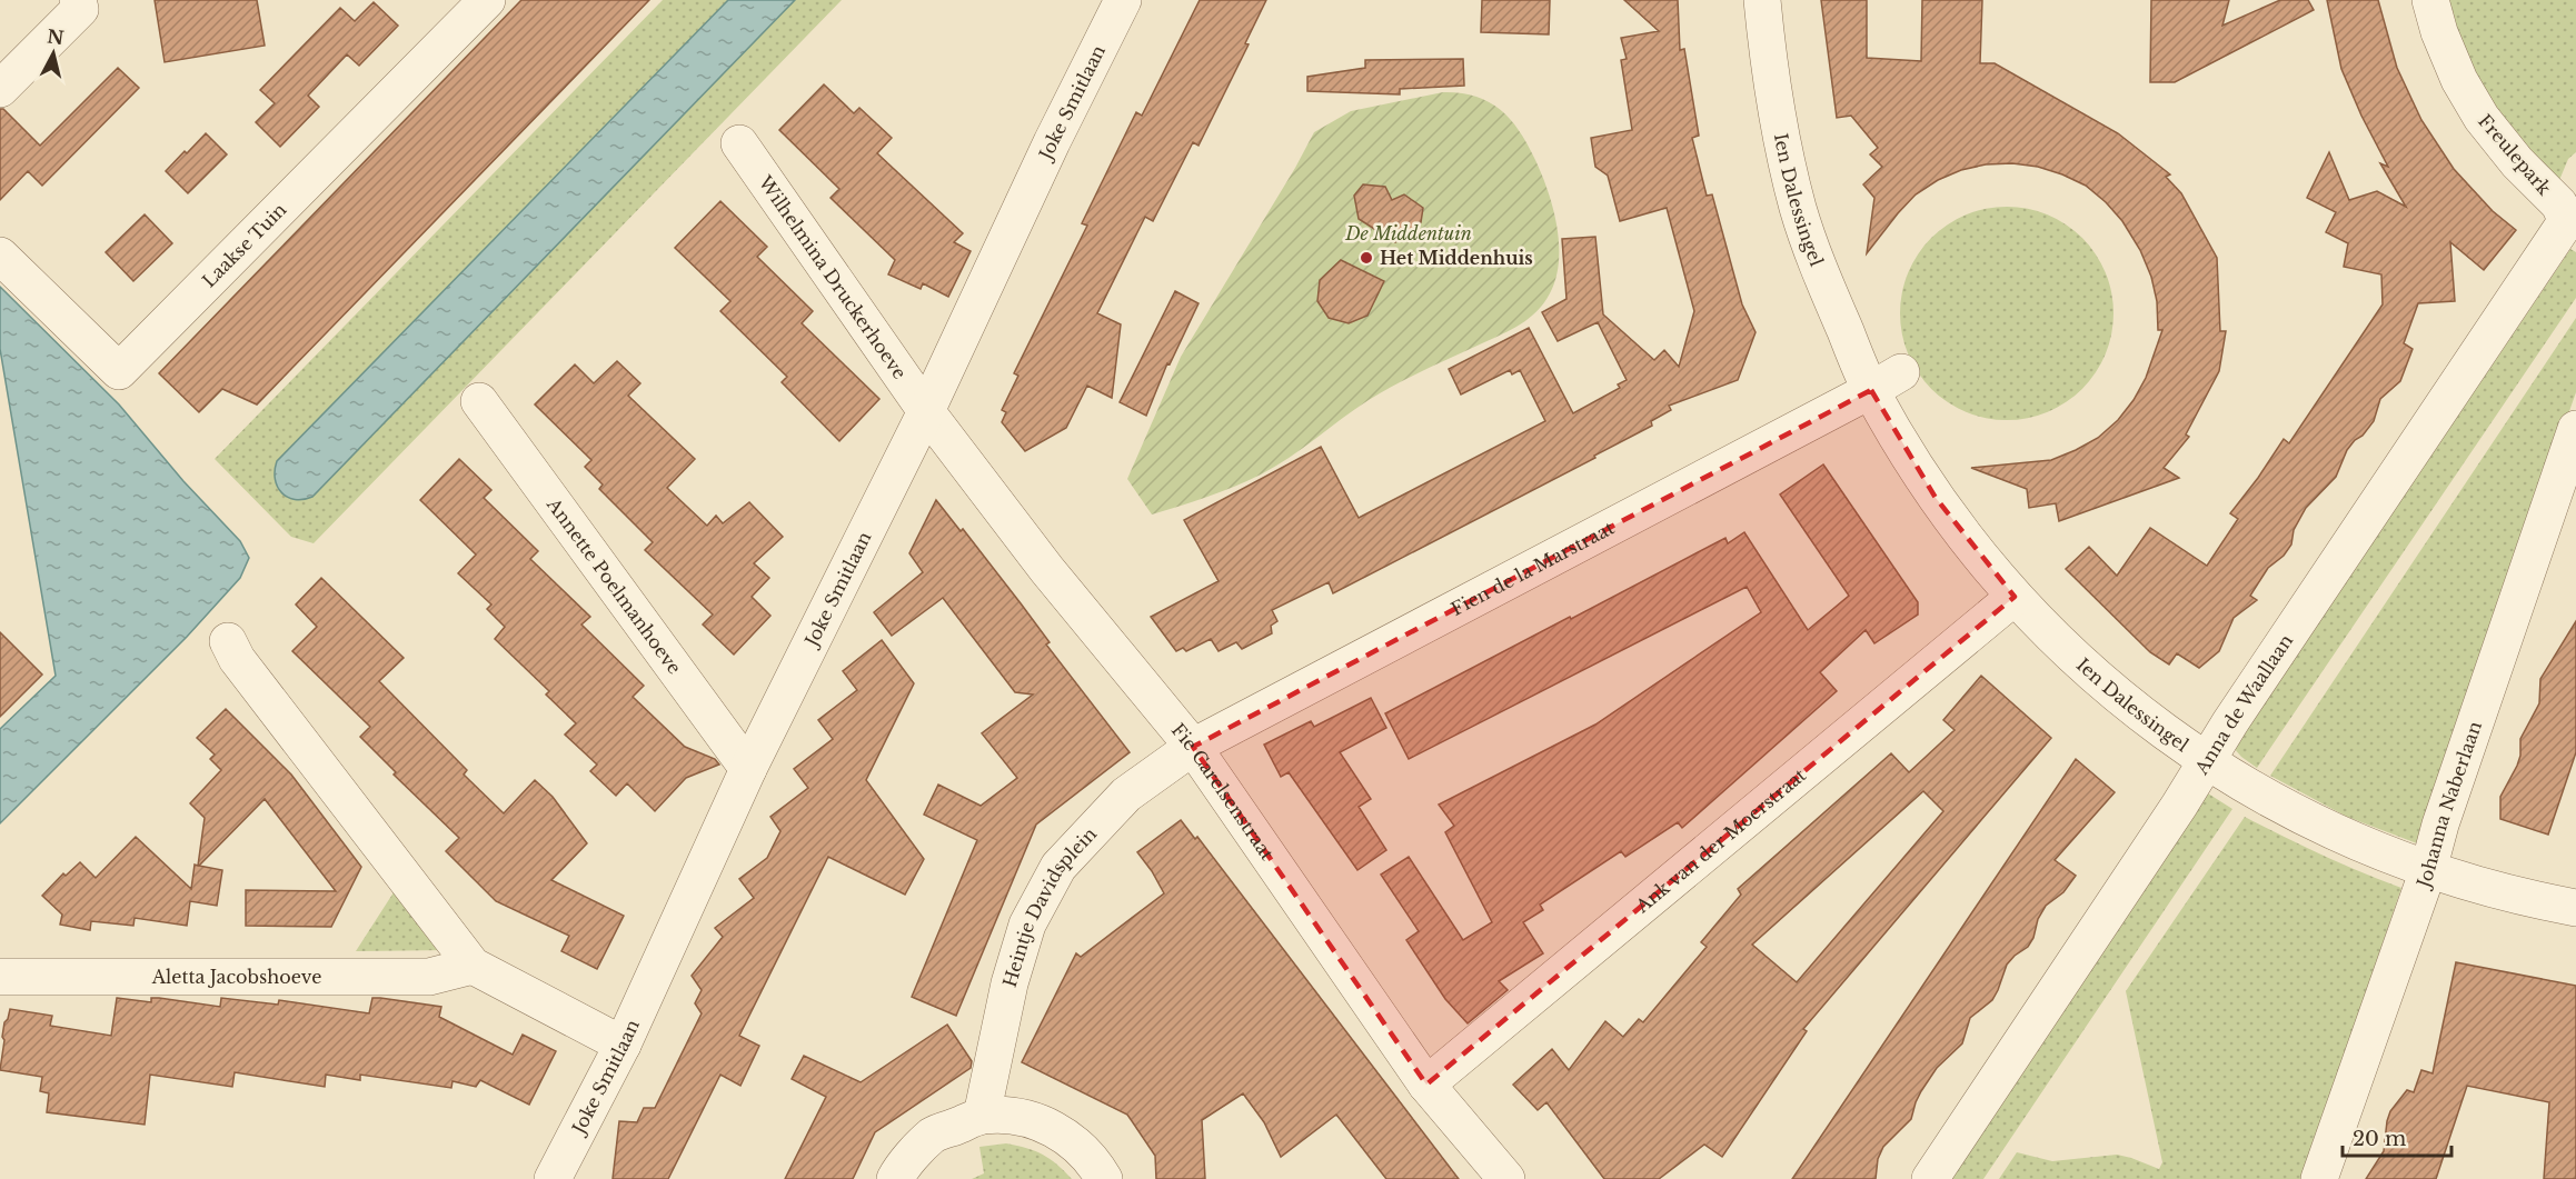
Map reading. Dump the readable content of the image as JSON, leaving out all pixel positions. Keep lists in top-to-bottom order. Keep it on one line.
{"streets":{"street":["Joke Smitlaan","Freulepark","Ien Dalessingel","Laakse Tuin","Wilhelmina Druckerhoeve","Fien de la Marstraat","Annette Poelmanhoeve","Anna de Waallaan","Fie Carelsenstraat","Johanna Naberlaan","Ank van der Moerstraat","Heintje Davidsplein","Aletta Jacobshoeve"]},"crossings":[["Joke Smitlaan","Wilhelmina Druckerhoeve"],["Joke Smitlaan","Annette Poelmanhoeve"],["Joke Smitlaan","Fie Carelsenstraat"],["Freulepark","Anna de Waallaan"],["Ien Dalessingel","Fien de la Marstraat"],["Ien Dalessingel","Anna de Waallaan"],["Ien Dalessingel","Johanna Naberlaan"],["Ien Dalessingel","Ank van der Moerstraat"],["Wilhelmina Druckerhoeve","Fie Carelsenstraat"],["Fien de la Marstraat","Fie Carelsenstraat"],["Fien de la Marstraat","Heintje Davidsplein"],["Fie Carelsenstraat","Ank van der Moerstraat"],["Fie Carelsenstraat","Heintje Davidsplein"]],"parks":["De Middentuin"],"places":["Het Middenhuis"],"scale_bar":"20 m","north":"top"}
